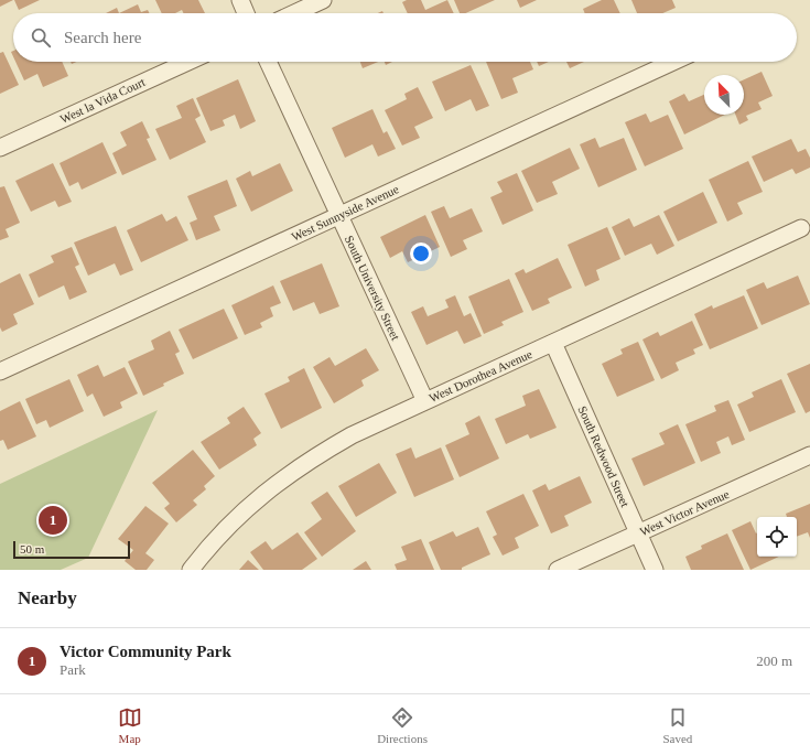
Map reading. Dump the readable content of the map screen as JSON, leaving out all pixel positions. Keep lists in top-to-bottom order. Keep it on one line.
{"streets":{"street":["West la Vida Court","West Sunnyside Avenue","South University Street","West Dorothea Avenue","South Redwood Street","West Victor Avenue"]},"crossings":[["West Sunnyside Avenue","South University Street"],["South University Street","West Dorothea Avenue"],["West Dorothea Avenue","South Redwood Street"],["South Redwood Street","West Victor Avenue"]],"scale_bar":"50 m","north":"top left","page":{"search":"Search here","pins":"1","scale":"50 m","heading":"Nearby","list":[{"mark":"1","name":"Victor Community Park","note":"Park","value":"200 m"}],"nav":["Map","Directions","Saved"]}}
